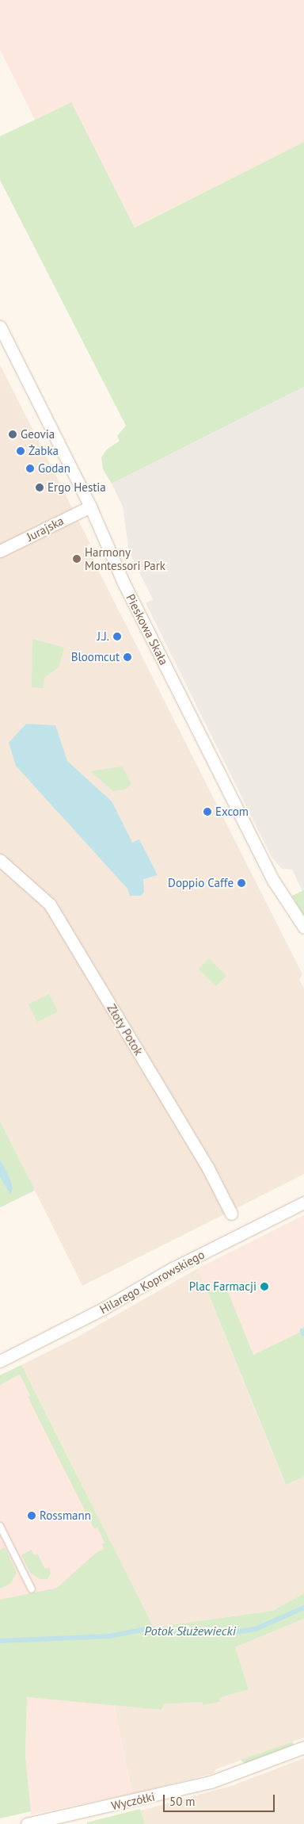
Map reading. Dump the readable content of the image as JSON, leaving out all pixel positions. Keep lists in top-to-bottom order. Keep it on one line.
{"streets":{"street":["Jurajska","Pieskowa Skała","Złoty Potok","Hilarego Koprowskiego","Wyczółki"]},"crossings":[["Jurajska","Pieskowa Skała"]],"water":["Potok Służewiecki"],"places":["Geovia","Żabka","Godan","Ergo Hestia","Harmony Montessori Park","J.J.","Bloomcut","Excom","Doppio Caffe","Plac Farmacji","Rossmann"],"scale_bar":"50 m"}
